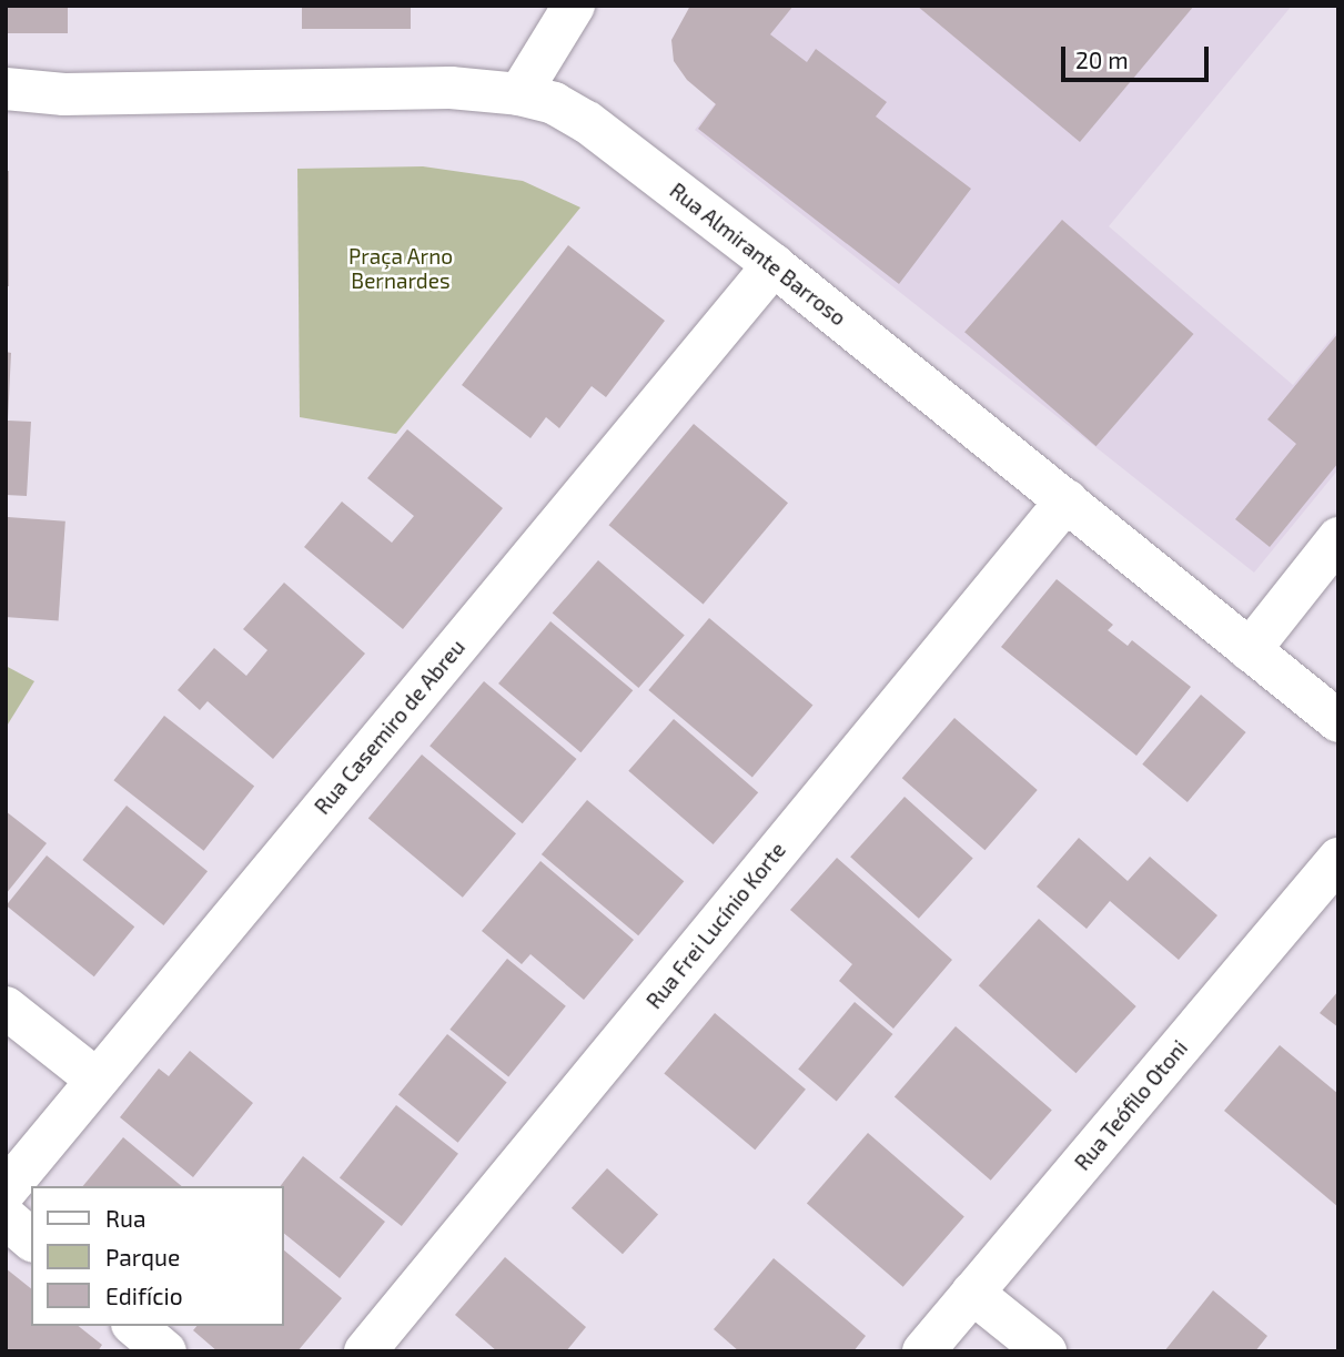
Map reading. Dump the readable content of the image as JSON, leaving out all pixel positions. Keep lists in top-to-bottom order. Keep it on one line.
{"streets":{"street":["Rua Almirante Barroso","Rua Casemiro de Abreu","Rua Frei Lucínio Korte","Rua Teófilo Otoni"]},"crossings":[["Rua Almirante Barroso","Rua Casemiro de Abreu"],["Rua Almirante Barroso","Rua Frei Lucínio Korte"]],"parks":["Praça Arno Bernardes"],"legend":["Rua","Parque","Edifício"],"scale_bar":"20 m"}
